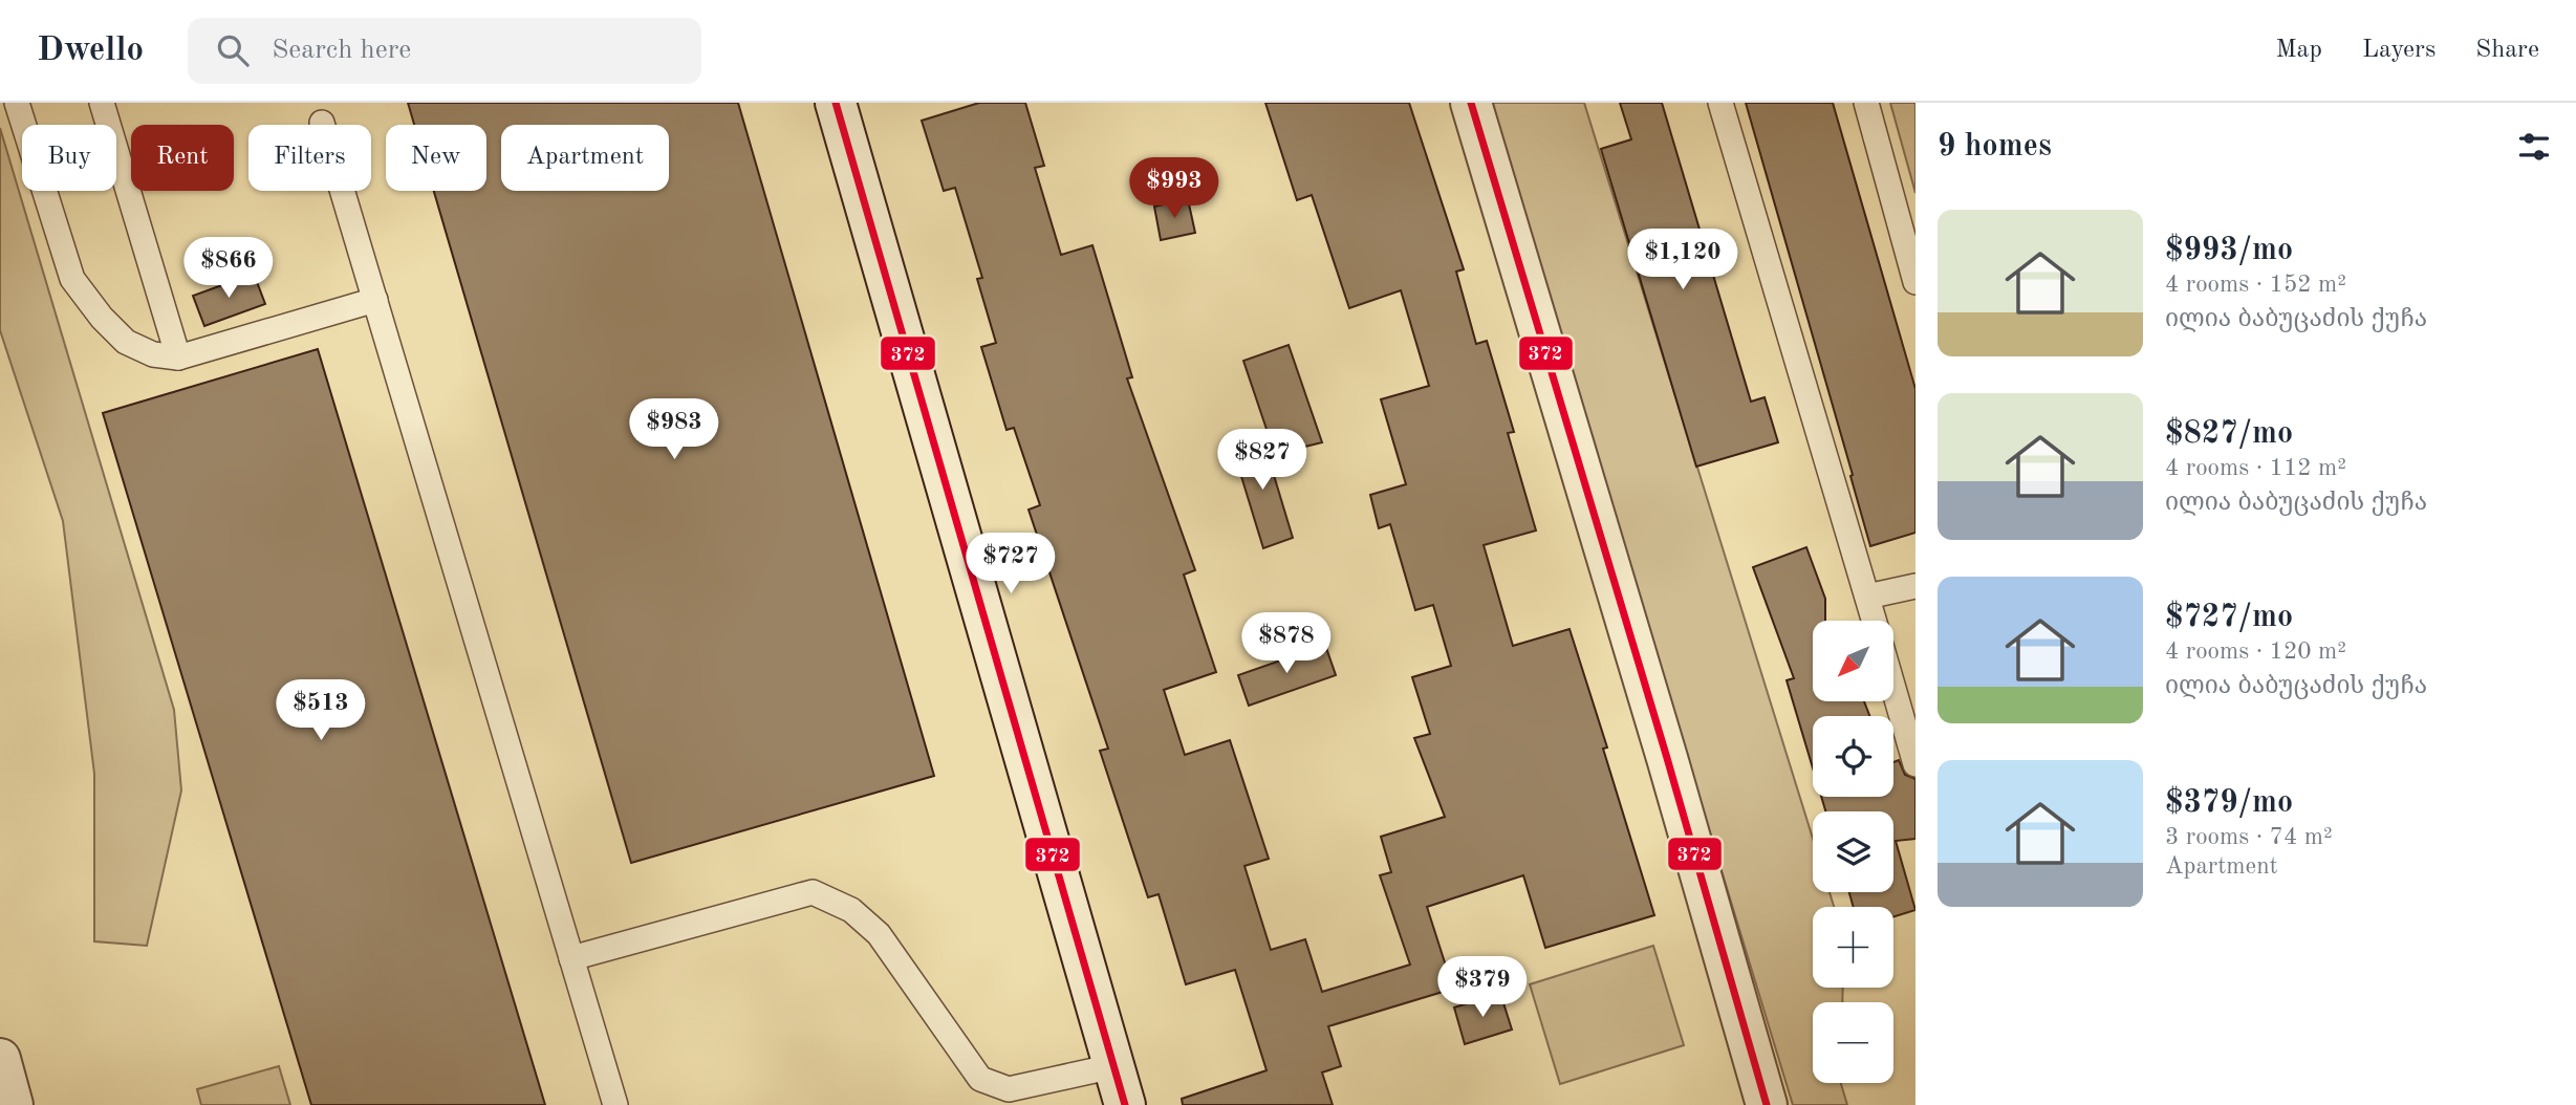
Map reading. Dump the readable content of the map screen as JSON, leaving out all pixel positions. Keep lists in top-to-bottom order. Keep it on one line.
{"lines":["transit line 372"],"north":"bottom left","page":{"header":"Dwello","search":"Search here","nav":["Map","Layers","Share"],"heading":"9 homes","chip":["Buy","Rent","Filters","New","Apartment"],"price":["$993","$1,120","$866","$983","$827","$727","$878","$513","$379"],"list":[{"name":"$993/mo","note":"4 rooms · 152 m² · ილია ბაბუცაძის ქუჩა"},{"name":"$827/mo","note":"4 rooms · 112 m² · ილია ბაბუცაძის ქუჩა"},{"name":"$727/mo","note":"4 rooms · 120 m² · ილია ბაბუცაძის ქუჩა"},{"name":"$379/mo","note":"3 rooms · 74 m² · Apartment"}],"map_buttons":["+","−"]}}
